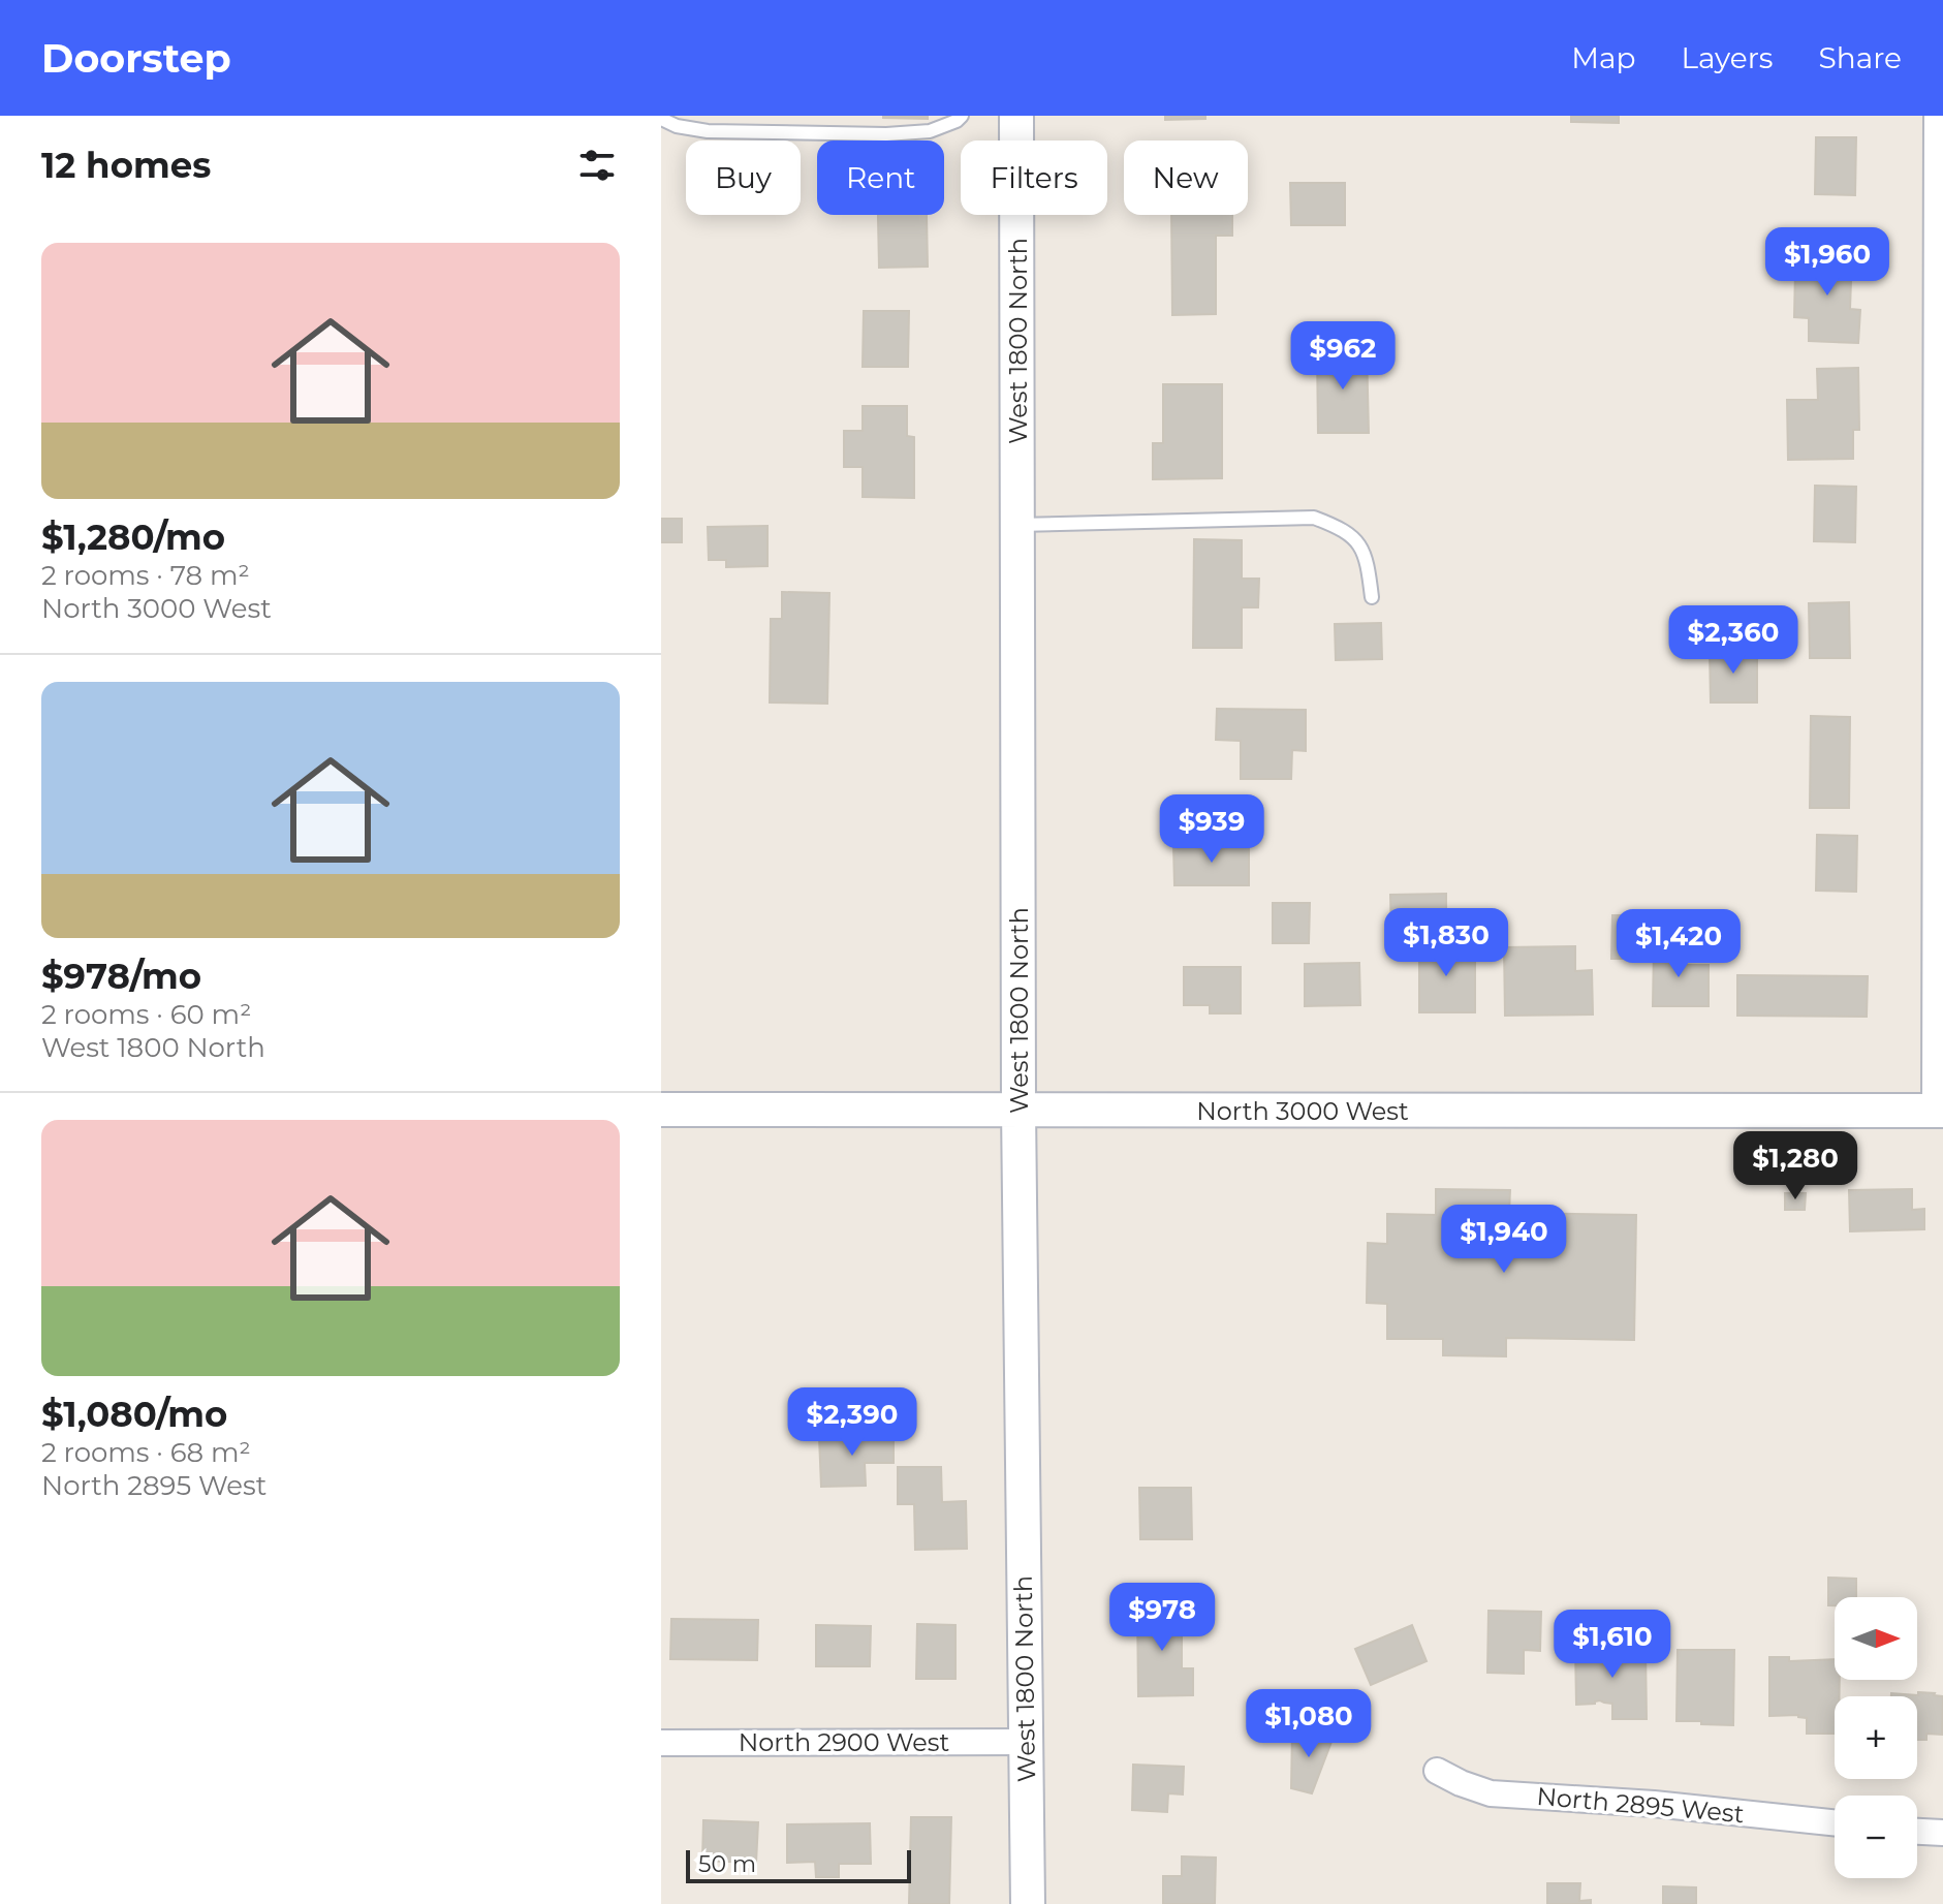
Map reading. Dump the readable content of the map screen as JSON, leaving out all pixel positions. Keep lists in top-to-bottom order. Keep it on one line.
{"streets":{"main road":["West 1800 North","North 3000 West"],"street":["North 2900 West","North 2895 West"]},"crossings":[["West 1800 North","North 3000 West"],["West 1800 North","North 2900 West"]],"scale_bar":"50 m","north":"right","page":{"header":"Doorstep","nav":["Map","Layers","Share"],"heading":"12 homes","chip":["Buy","Rent","Filters","New"],"list":[{"name":"$1,280/mo","note":"2 rooms · 78 m² · North 3000 West"},{"name":"$978/mo","note":"2 rooms · 60 m² · West 1800 North"},{"name":"$1,080/mo","note":"2 rooms · 68 m² · North 2895 West"}],"price":["$1,960","$962","$2,360","$939","$1,830","$1,420","$1,280","$1,940","$2,390","$978","$1,610","$1,080"],"map_buttons":["+","−"],"scale":"50 m"}}
